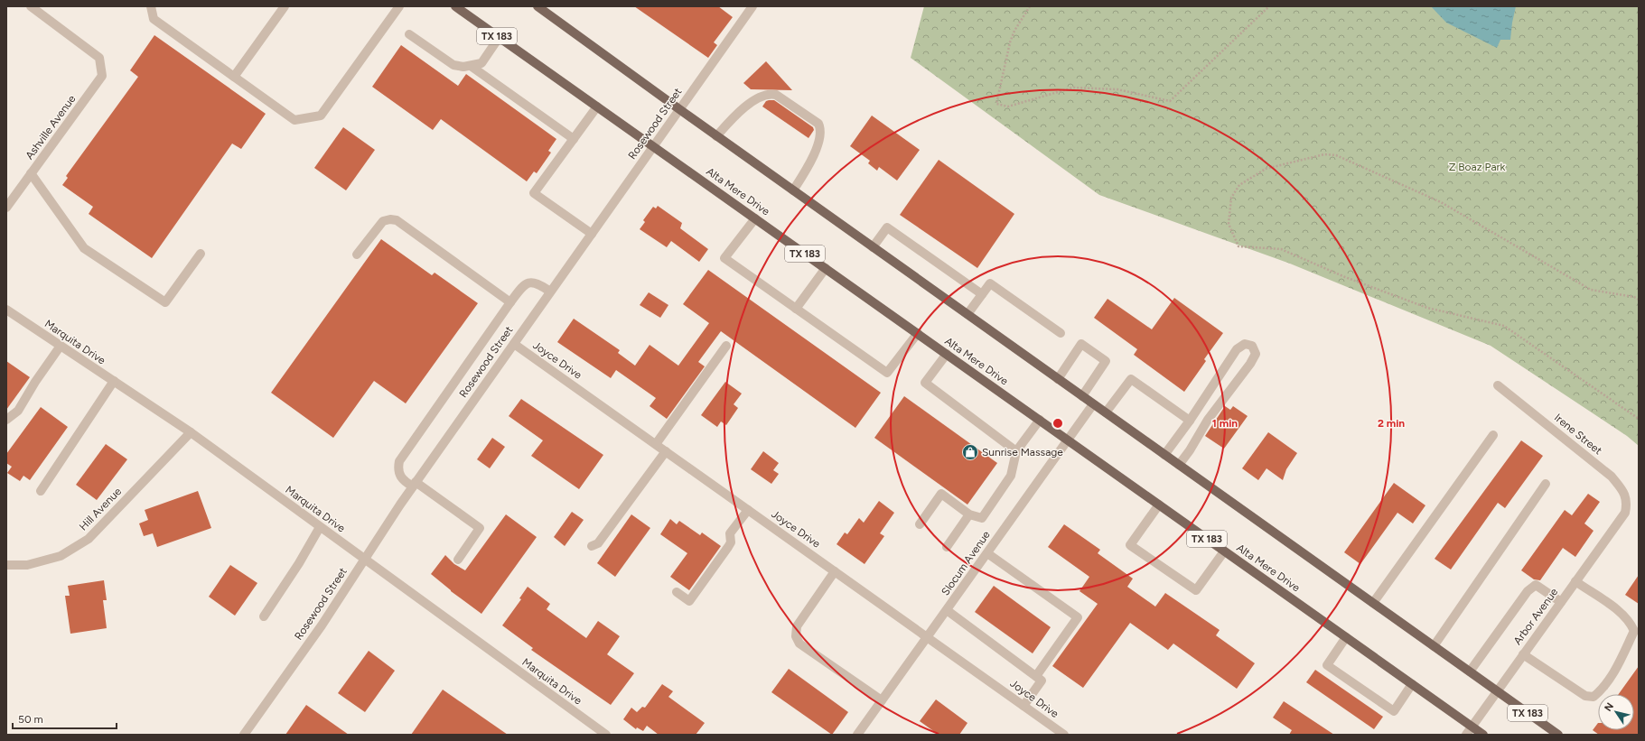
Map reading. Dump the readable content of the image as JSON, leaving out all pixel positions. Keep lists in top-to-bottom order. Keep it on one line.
{"streets":{"main road":["TX 183","Alta Mere Drive"],"street":["Rosewood Street","Ashville Avenue","Marquita Drive","Joyce Drive","Irene Street","Hill Avenue","Slocum Avenue","Arbor Avenue"]},"crossings":[["TX 183","Rosewood Street"],["TX 183","Slocum Avenue"],["TX 183","Arbor Avenue"],["Rosewood Street","Alta Mere Drive"],["Rosewood Street","Marquita Drive"],["Rosewood Street","Joyce Drive"],["Alta Mere Drive","Slocum Avenue"],["Alta Mere Drive","Arbor Avenue"],["Marquita Drive","Hill Avenue"],["Joyce Drive","Slocum Avenue"],["Irene Street","Arbor Avenue"]],"parks":["Z Boaz Park"],"places":{"shop":["Sunrise Massage"]},"scale_bar":"50 m","north":"top left","rings":["1 min","2 min"]}
